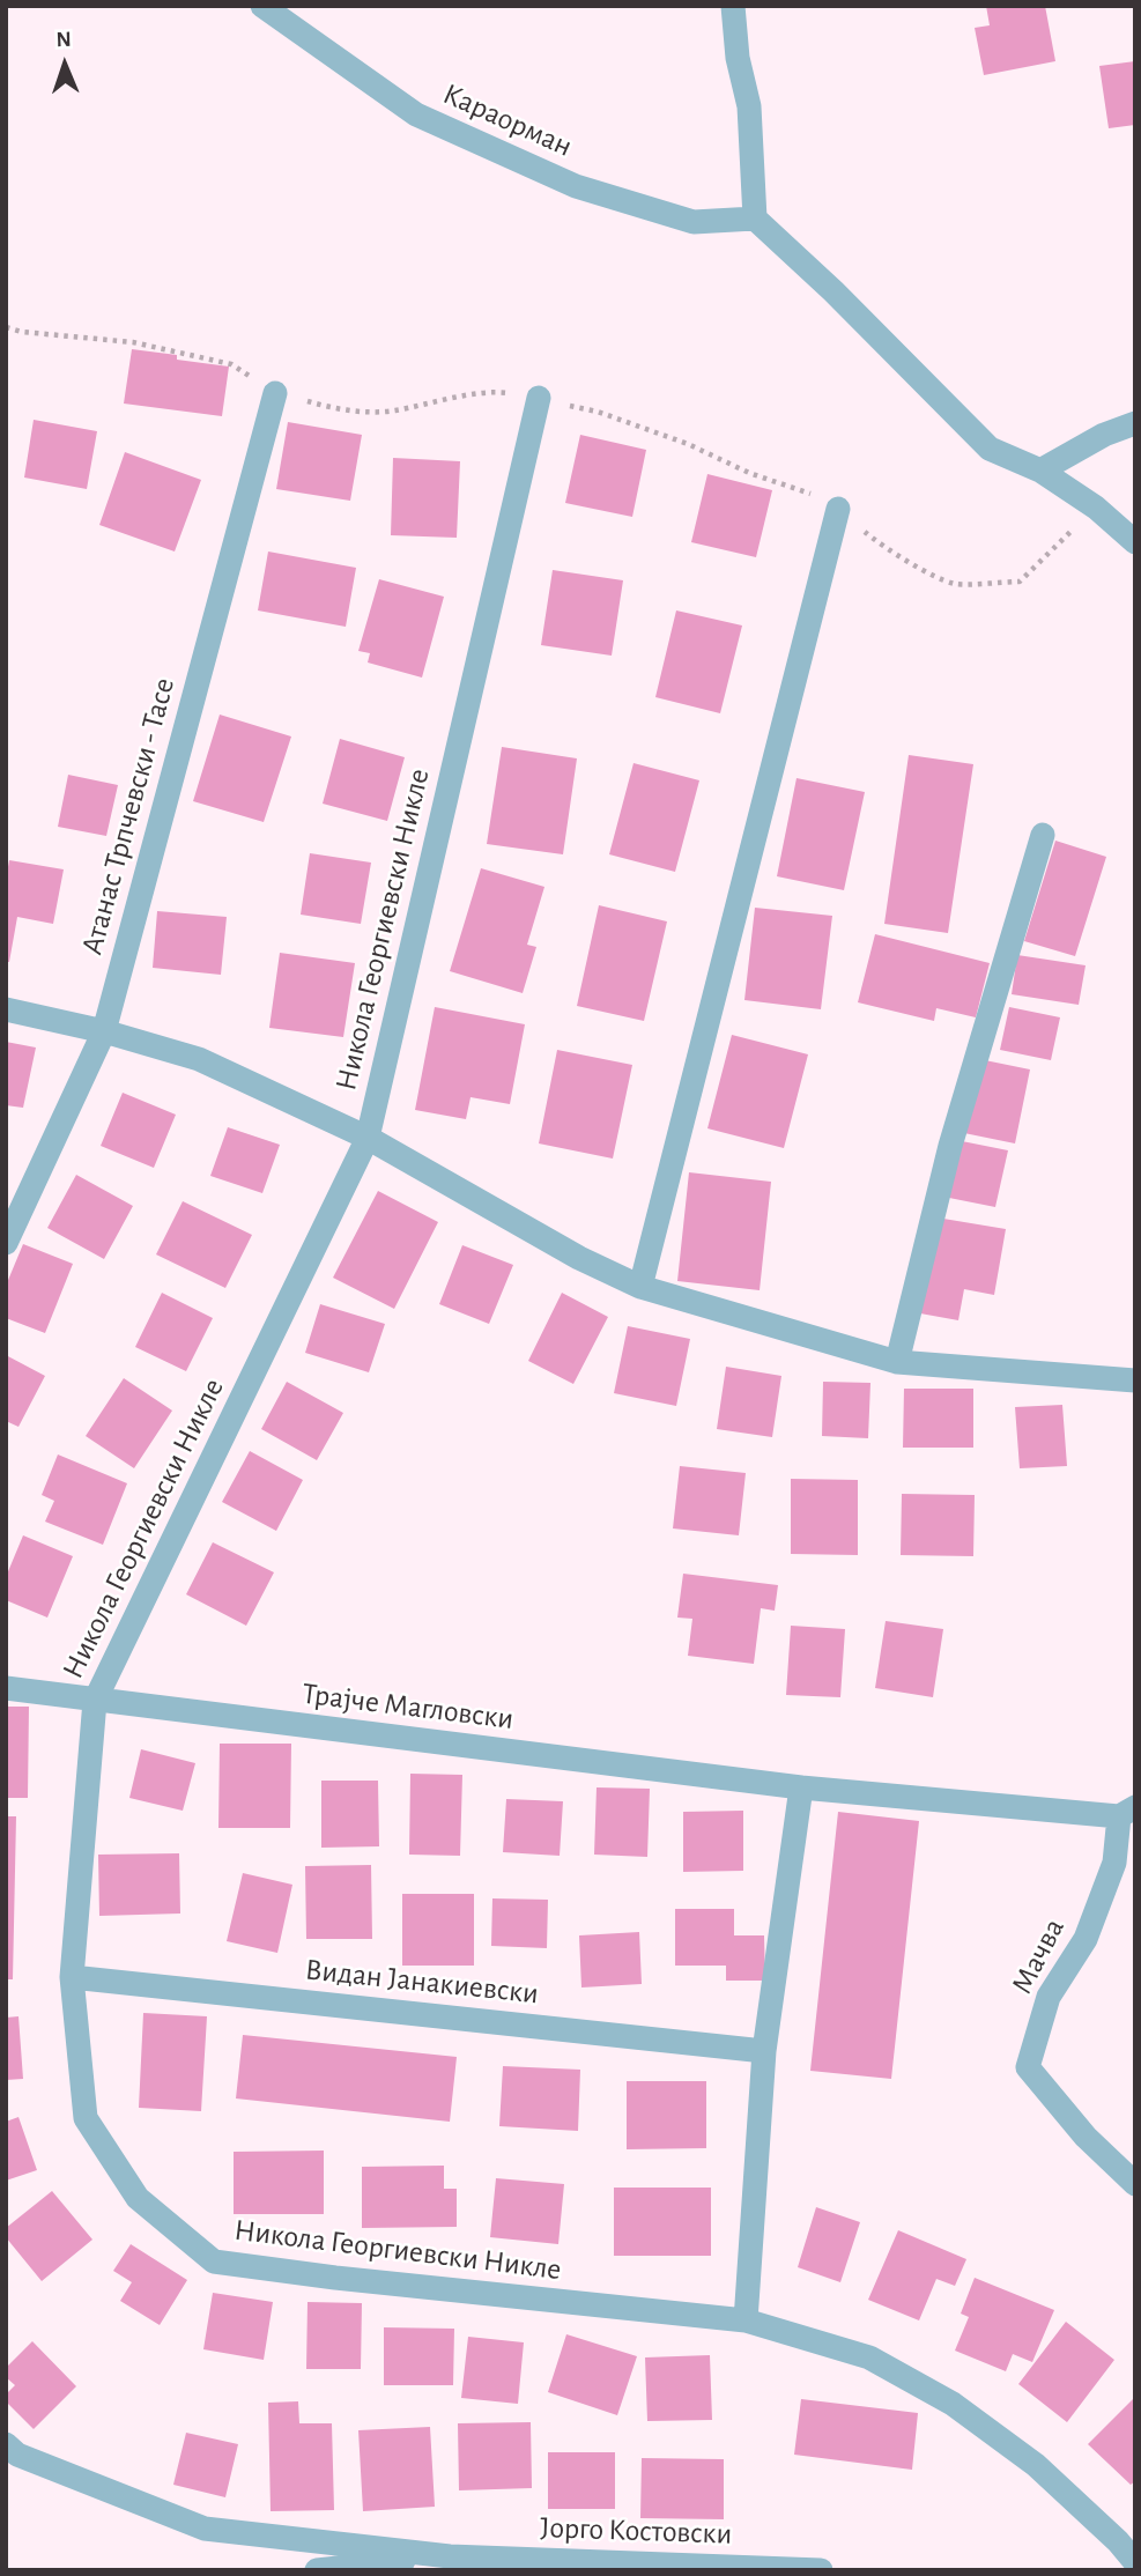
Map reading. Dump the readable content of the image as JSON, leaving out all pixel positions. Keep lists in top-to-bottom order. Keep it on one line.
{"streets":{"street":["Караорман","Атанас Трпчевски - Тасе","Никола Георгиевски Никле","Трајче Магловски","Мачва","Видан Јанакиевски","Јорго Костовски"]},"crossings":[["Никола Георгиевски Никле","Трајче Магловски"],["Никола Георгиевски Никле","Видан Јанакиевски"],["Трајче Магловски","Мачва"]],"north":"top"}
